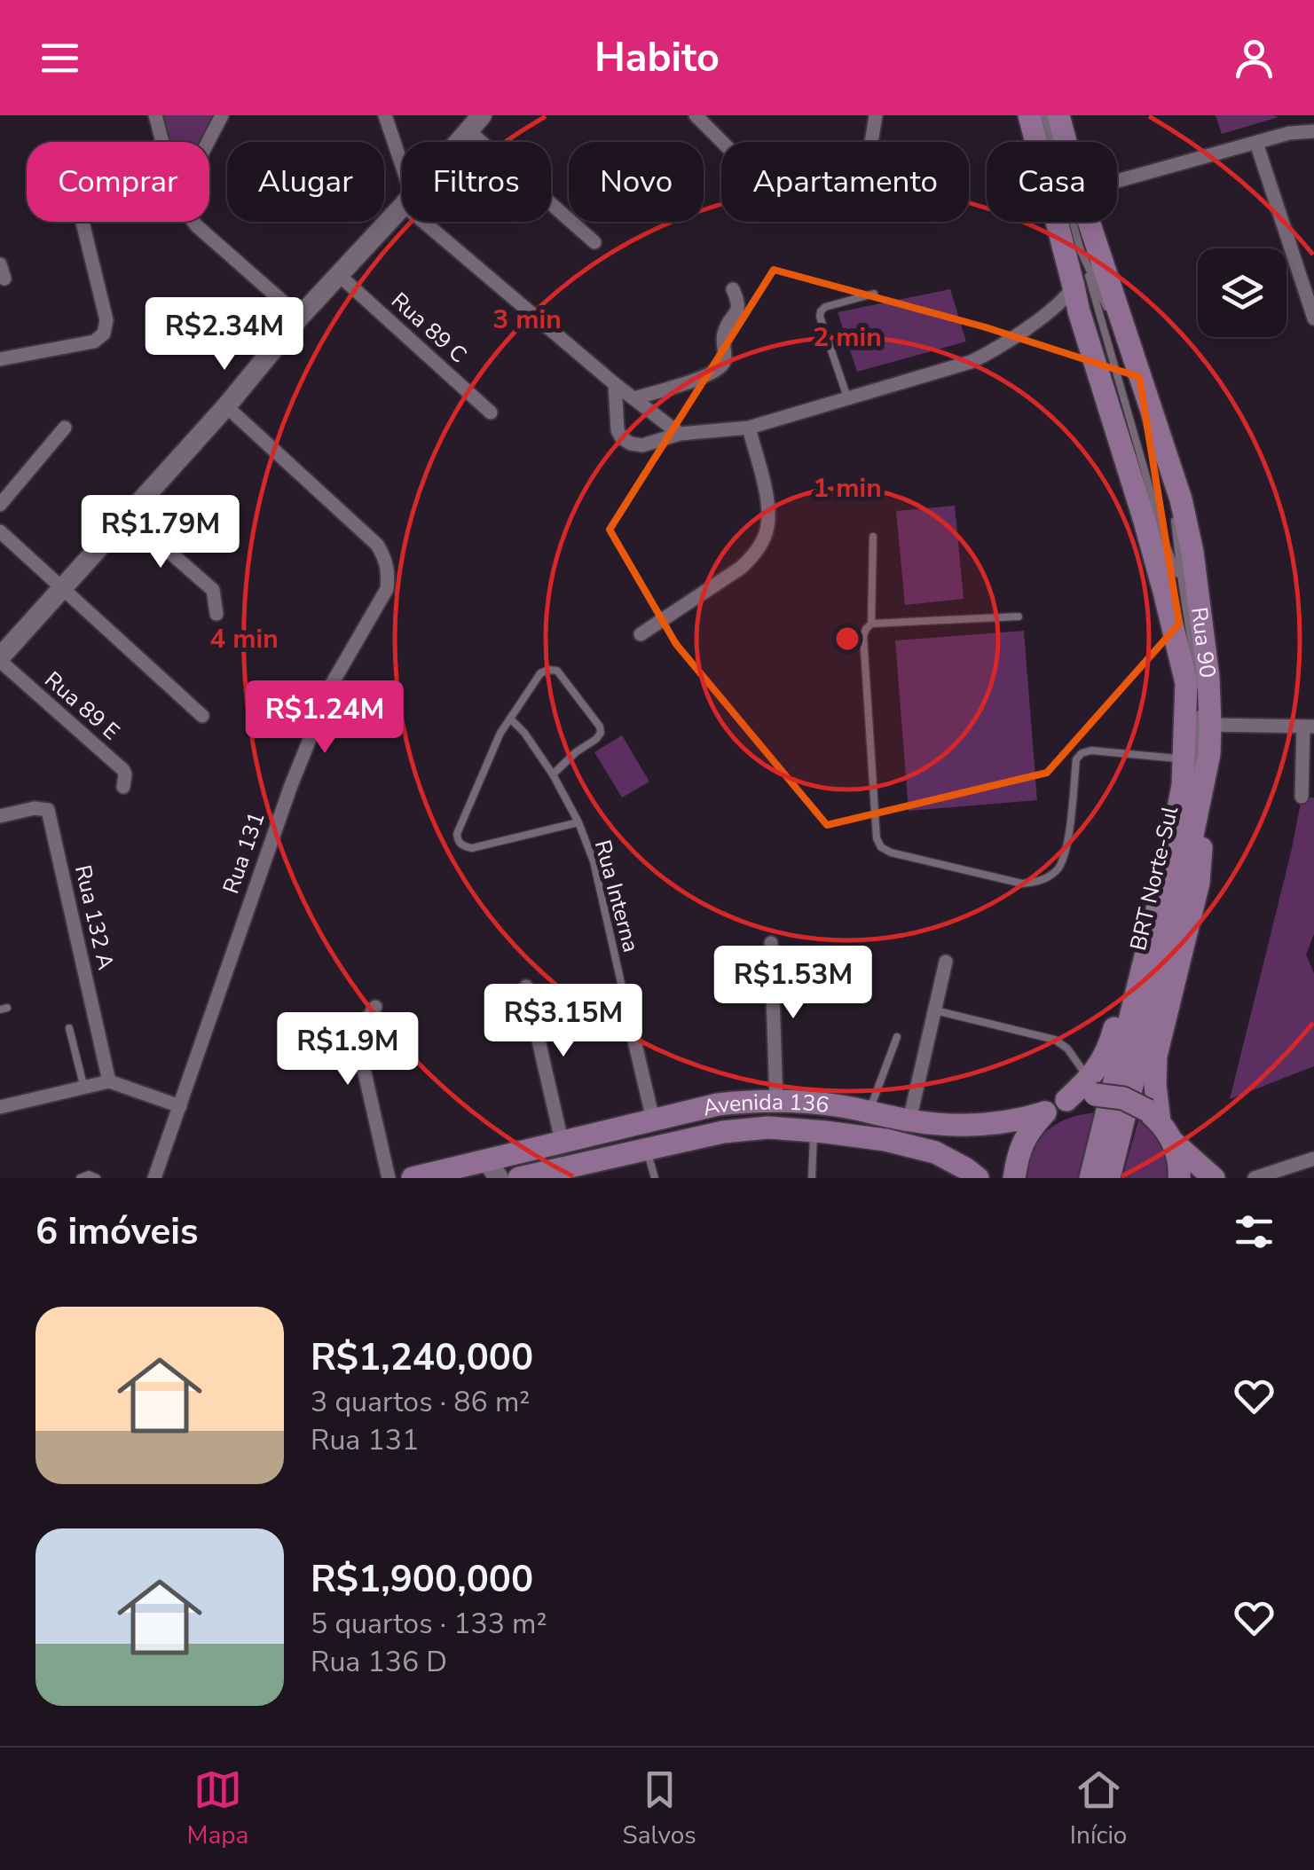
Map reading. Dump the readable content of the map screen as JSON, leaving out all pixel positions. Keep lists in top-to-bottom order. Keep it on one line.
{"streets":{"main road":["Rua 90","Avenida 136"],"street":["Rua 89 C","Rua 89 E","Rua 131","Rua 132 A"],"lane":["BRT Norte-Sul","Rua Interna"]},"crossings":[["Rua 90","BRT Norte-Sul"]],"page":{"header":"Habito","chip":["Comprar","Alugar","Filtros","Novo","Apartamento","Casa"],"price":["R$2.34M","R$1.79M","R$1.24M","R$1.53M","R$3.15M","R$1.9M"],"heading":"6 imóveis","list":[{"name":"R$1,240,000","note":"3 quartos · 86 m² · Rua 131"},{"name":"R$1,900,000","note":"5 quartos · 133 m² · Rua 136 D"}],"tabs":["Mapa","Salvos","Início"]},"rings":["3 min","2 min","1 min","4 min"]}
